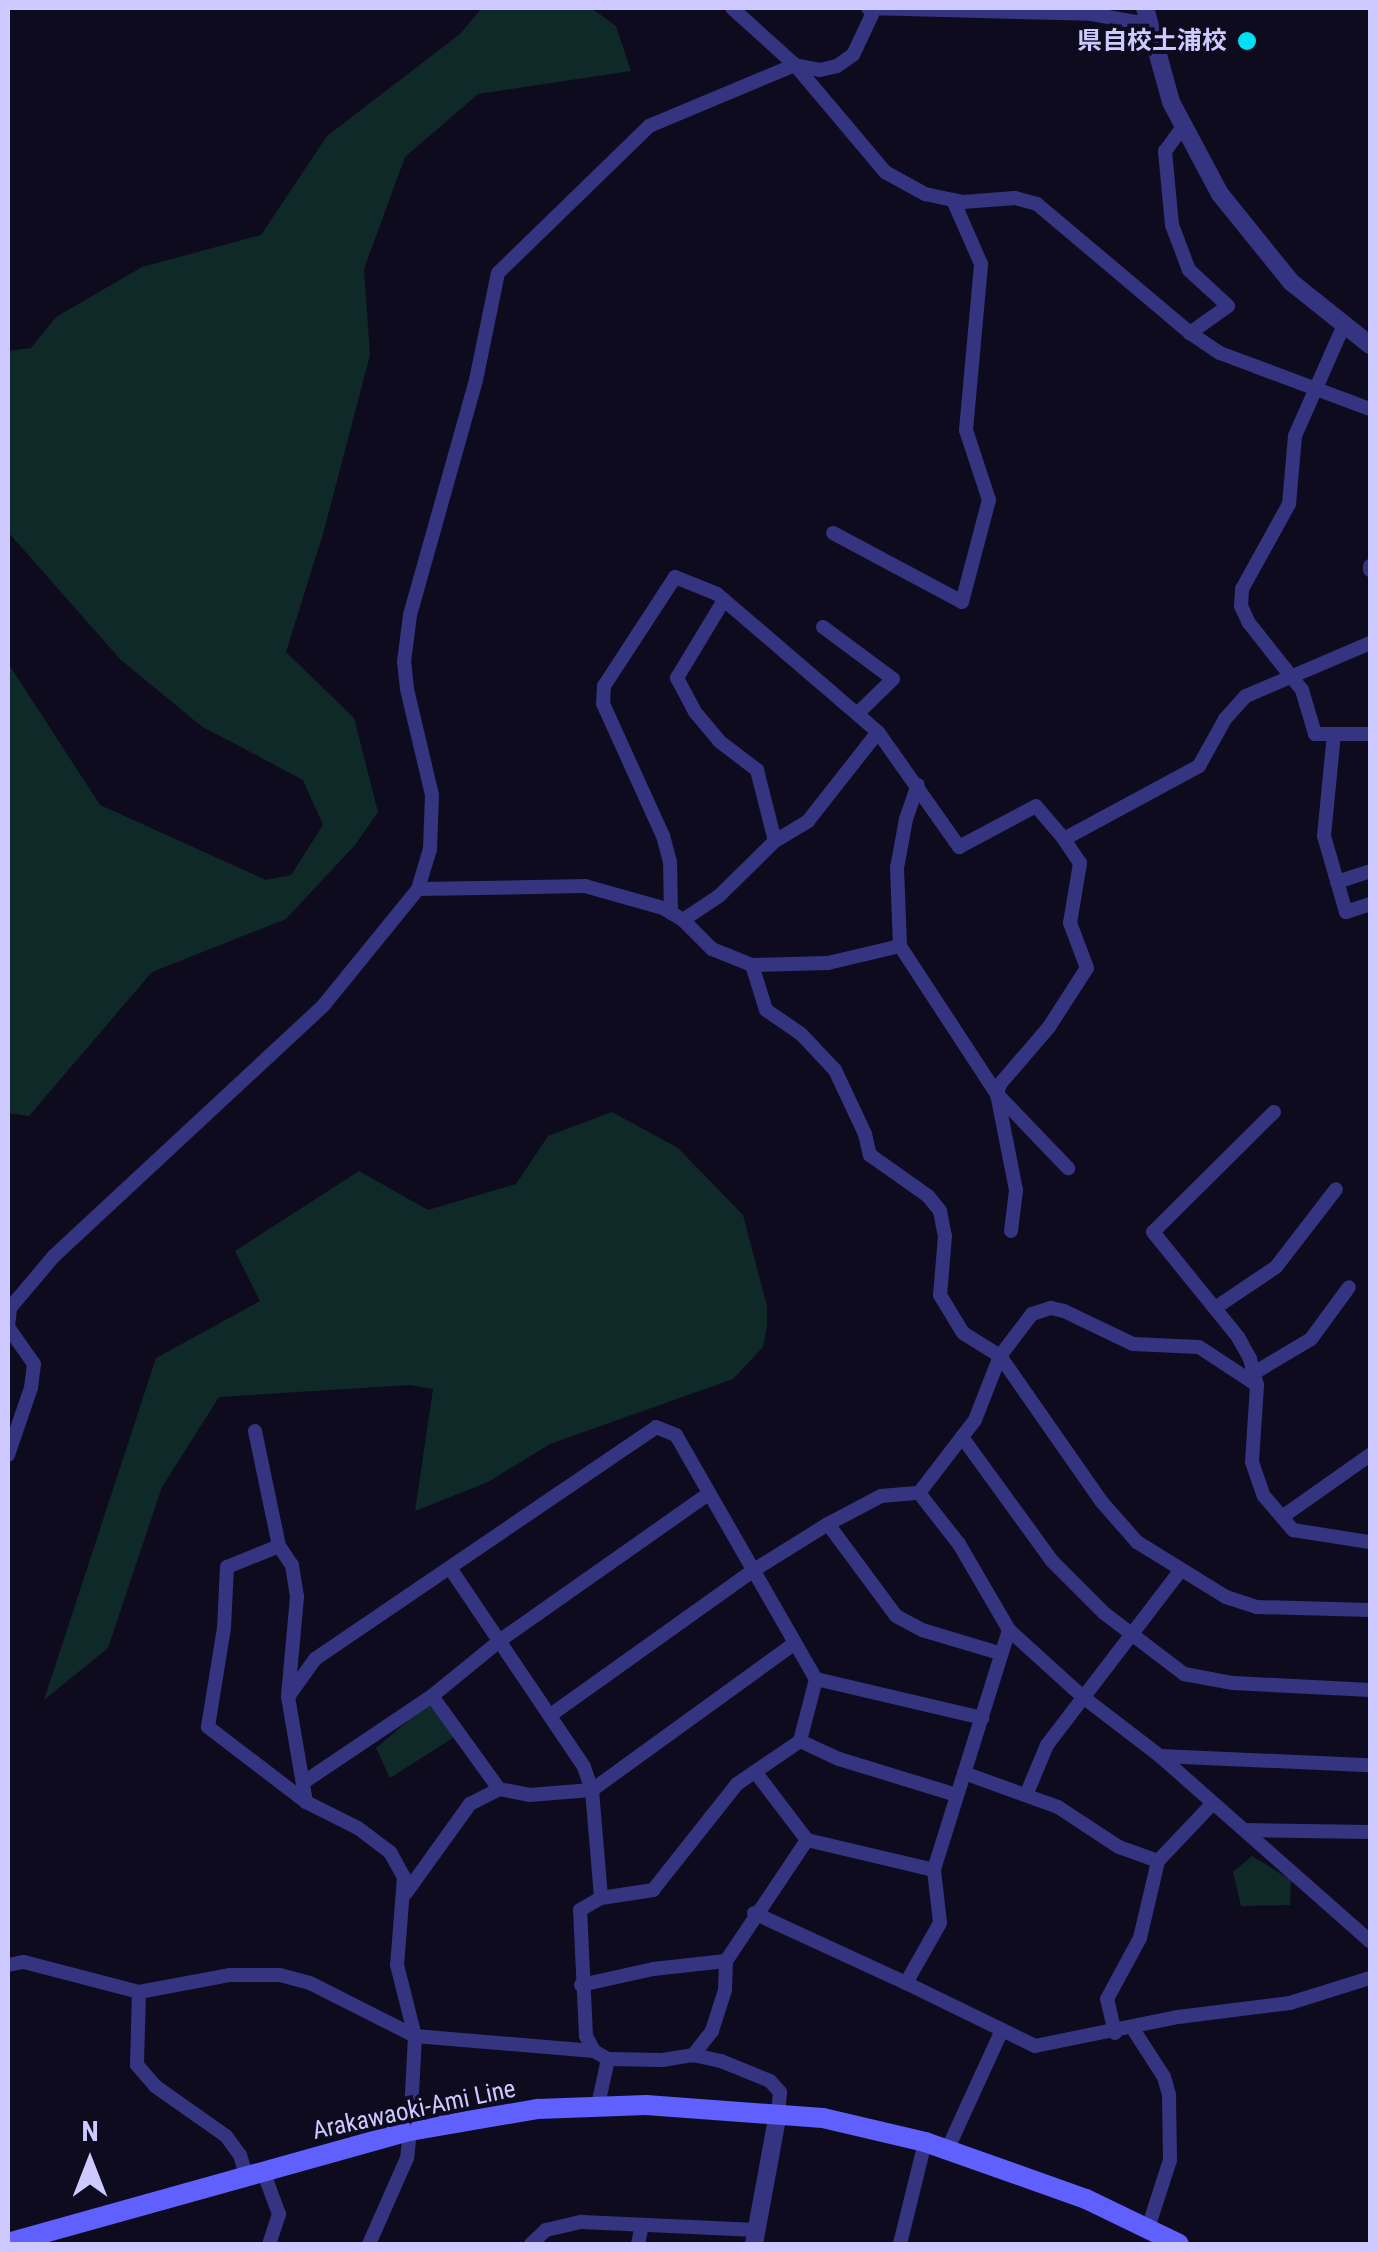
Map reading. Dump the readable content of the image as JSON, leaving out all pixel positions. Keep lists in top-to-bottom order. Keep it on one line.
{"streets":{"main road":["Arakawaoki-Ami Line"]},"places":["県自校土浦校"],"north":"top"}
